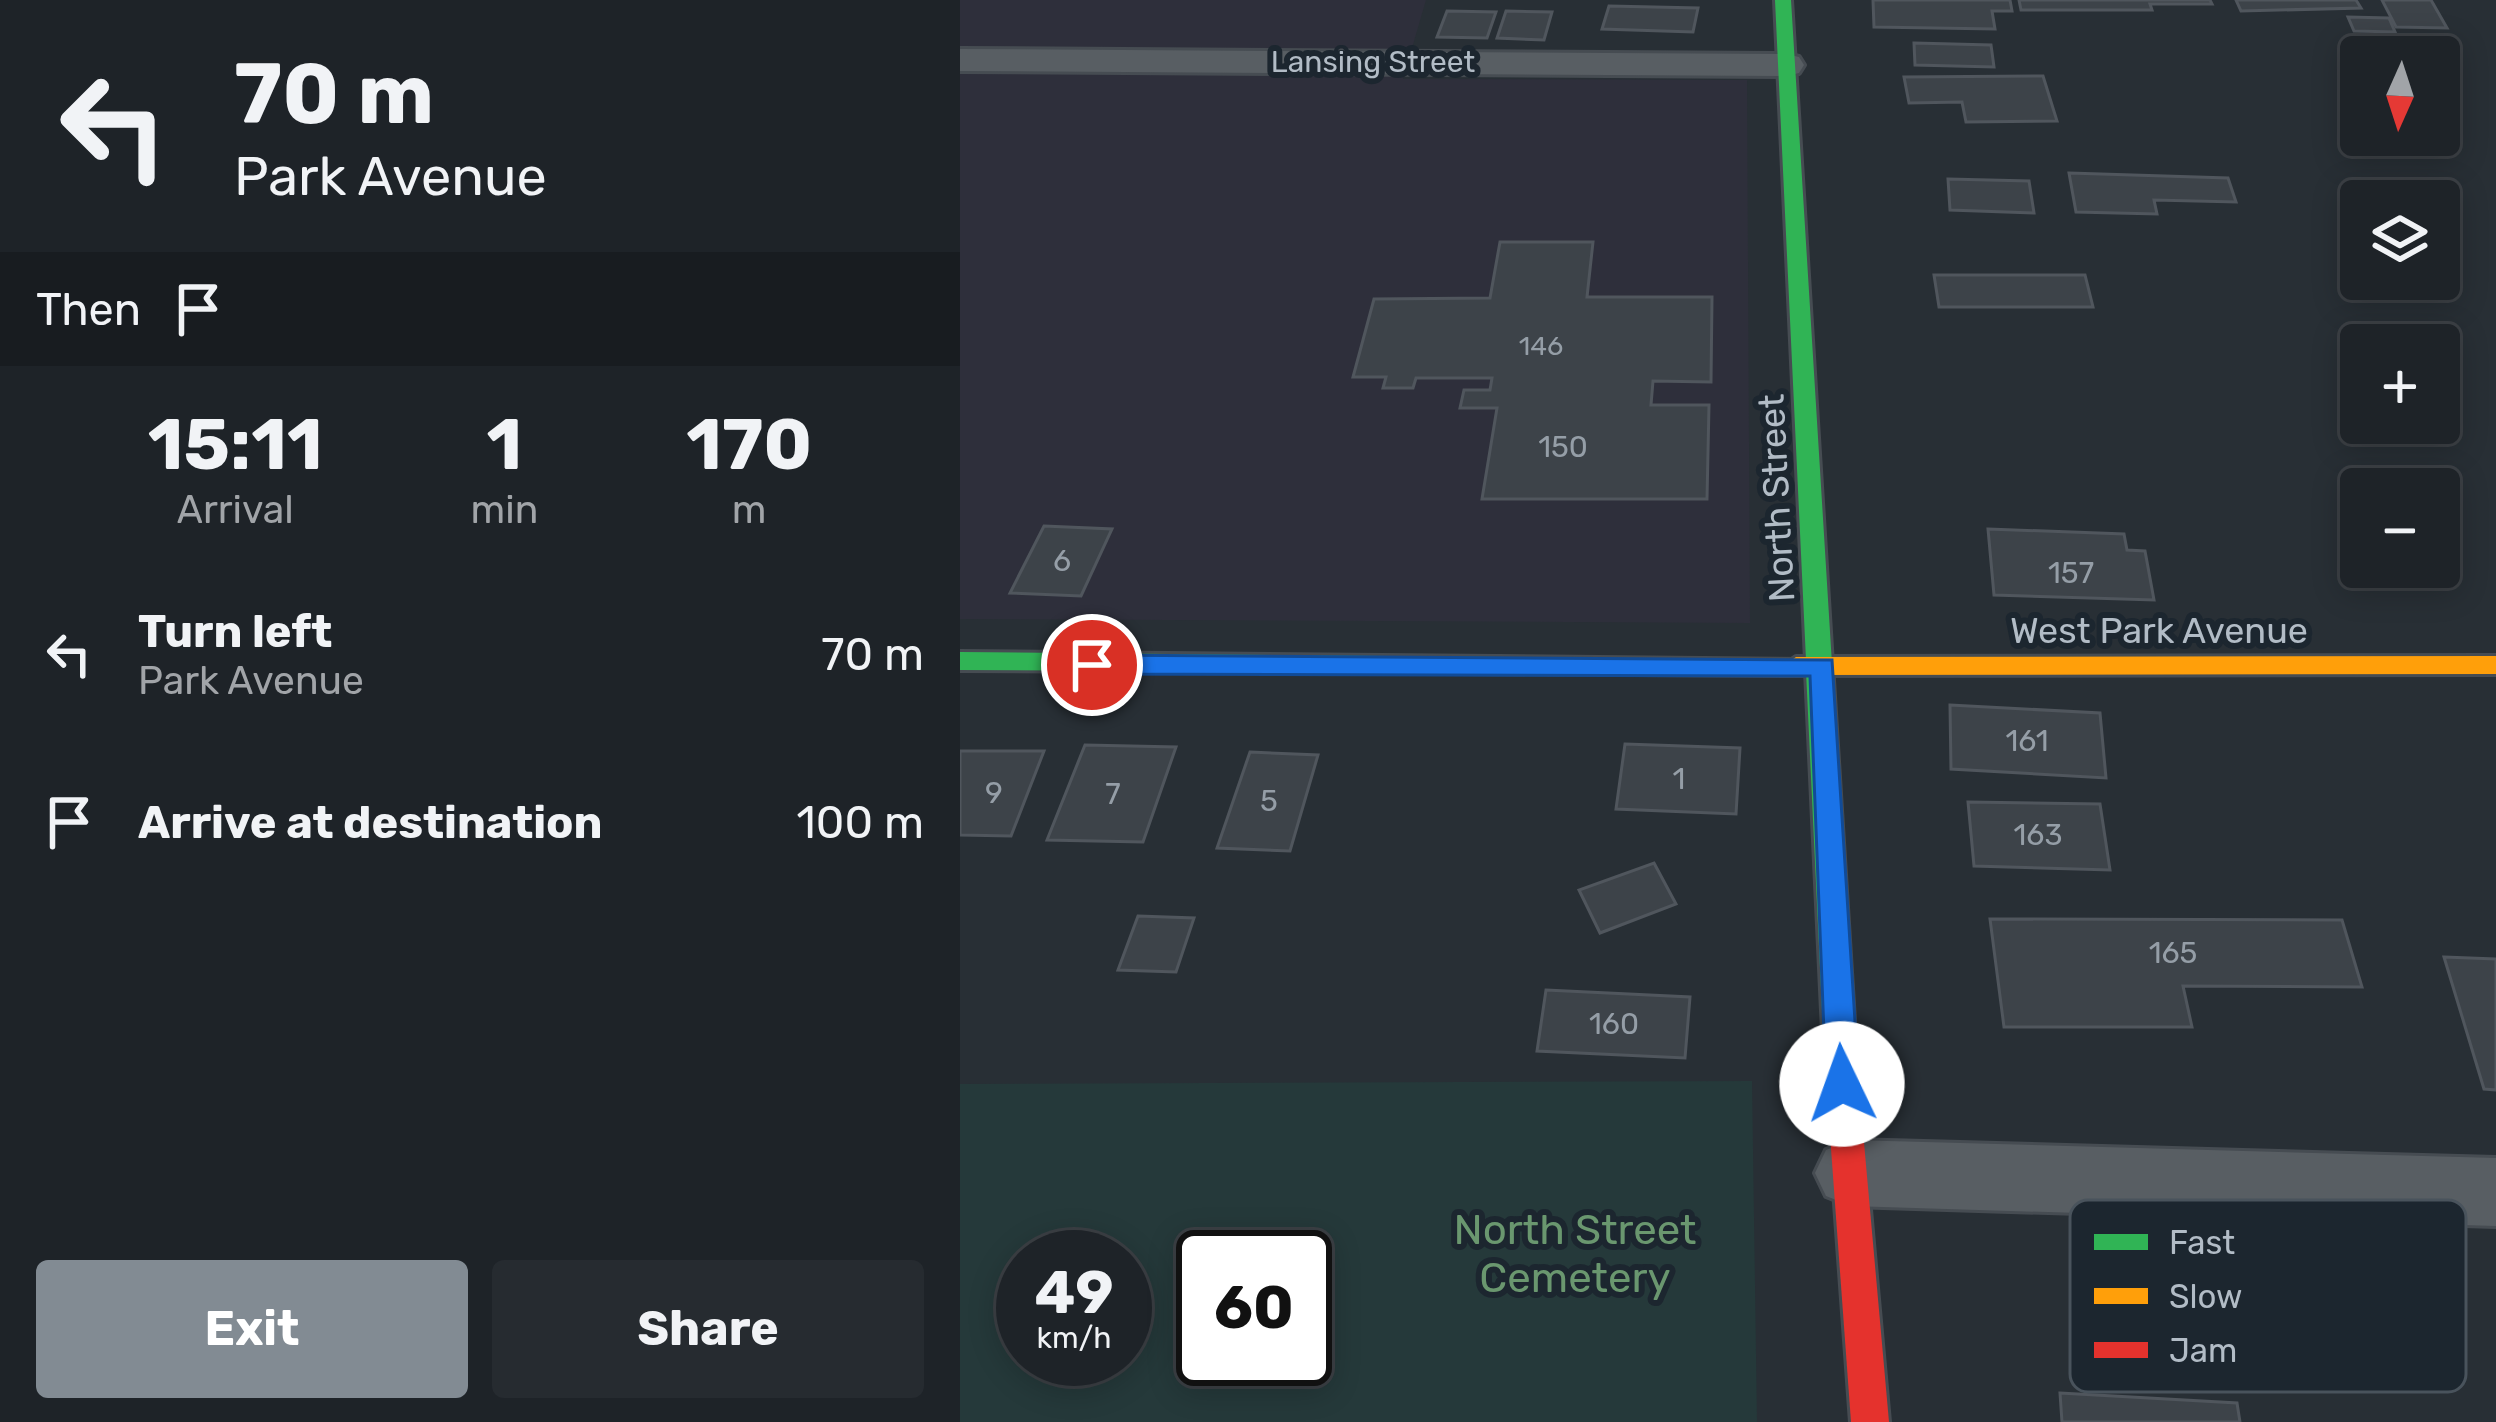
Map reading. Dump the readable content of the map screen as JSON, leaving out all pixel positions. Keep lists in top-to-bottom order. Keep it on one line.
{"streets":{"main road":["North Street","West Park Avenue"],"street":["Lansing Street"]},"crossings":[["Lansing Street","North Street"],["North Street","West Park Avenue"]],"parks":["North Street Cemetery"],"house_numbers":["146","150","6","157","161","1","9","7","5","163","165","160"],"legend":["Fast","Slow","Jam"],"north":"bottom","page":{"turn":["70 m","Park Avenue"],"map_buttons":["+","−"],"then":"Then","eta":["15:11","Arrival","1","min","170","m"],"list":[{"name":"Turn left","note":"Park Avenue","value":"70 m"},{"name":"Arrive at destination","value":"100 m"}],"speed":"49 km/h","limit":"60","buttons":["Exit","Share"]}}
